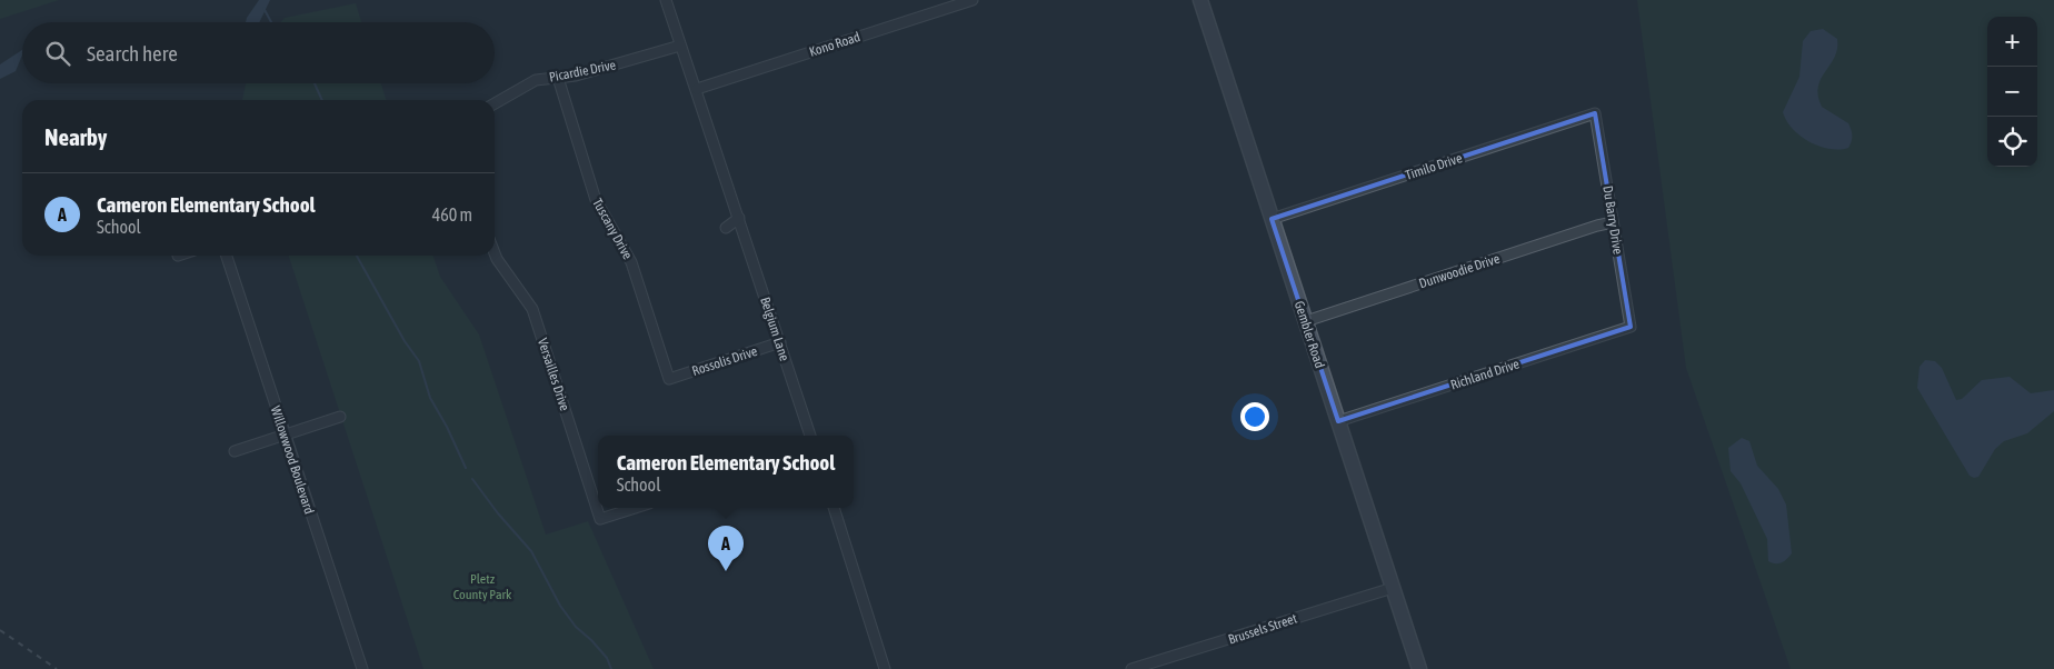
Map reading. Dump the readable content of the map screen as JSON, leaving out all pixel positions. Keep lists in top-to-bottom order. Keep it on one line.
{"streets":{"main road":["Gembler Road"],"street":["Kono Road","Picardie Drive","Timilo Drive","Du Barry Drive","Tuscany Drive","Dunwoodie Drive","Belgium Lane","Rossolis Drive","Versailles Drive","Richland Drive","Willowwood Boulevard","Brussels Street"]},"crossings":[["Kono Road","Belgium Lane"],["Picardie Drive","Tuscany Drive"],["Picardie Drive","Belgium Lane"],["Timilo Drive","Du Barry Drive"],["Timilo Drive","Gembler Road"],["Du Barry Drive","Dunwoodie Drive"],["Du Barry Drive","Richland Drive"],["Tuscany Drive","Rossolis Drive"],["Dunwoodie Drive","Gembler Road"],["Belgium Lane","Rossolis Drive"],["Gembler Road","Richland Drive"],["Gembler Road","Brussels Street"]],"parks":["Pletz County Park"],"page":{"map_buttons":["+","−"],"search":"Search here","heading":"Nearby","list":[{"mark":"A","name":"Cameron Elementary School","note":"School","value":"460 m"}],"popup":["Cameron Elementary School","School"],"pins":"A"}}
